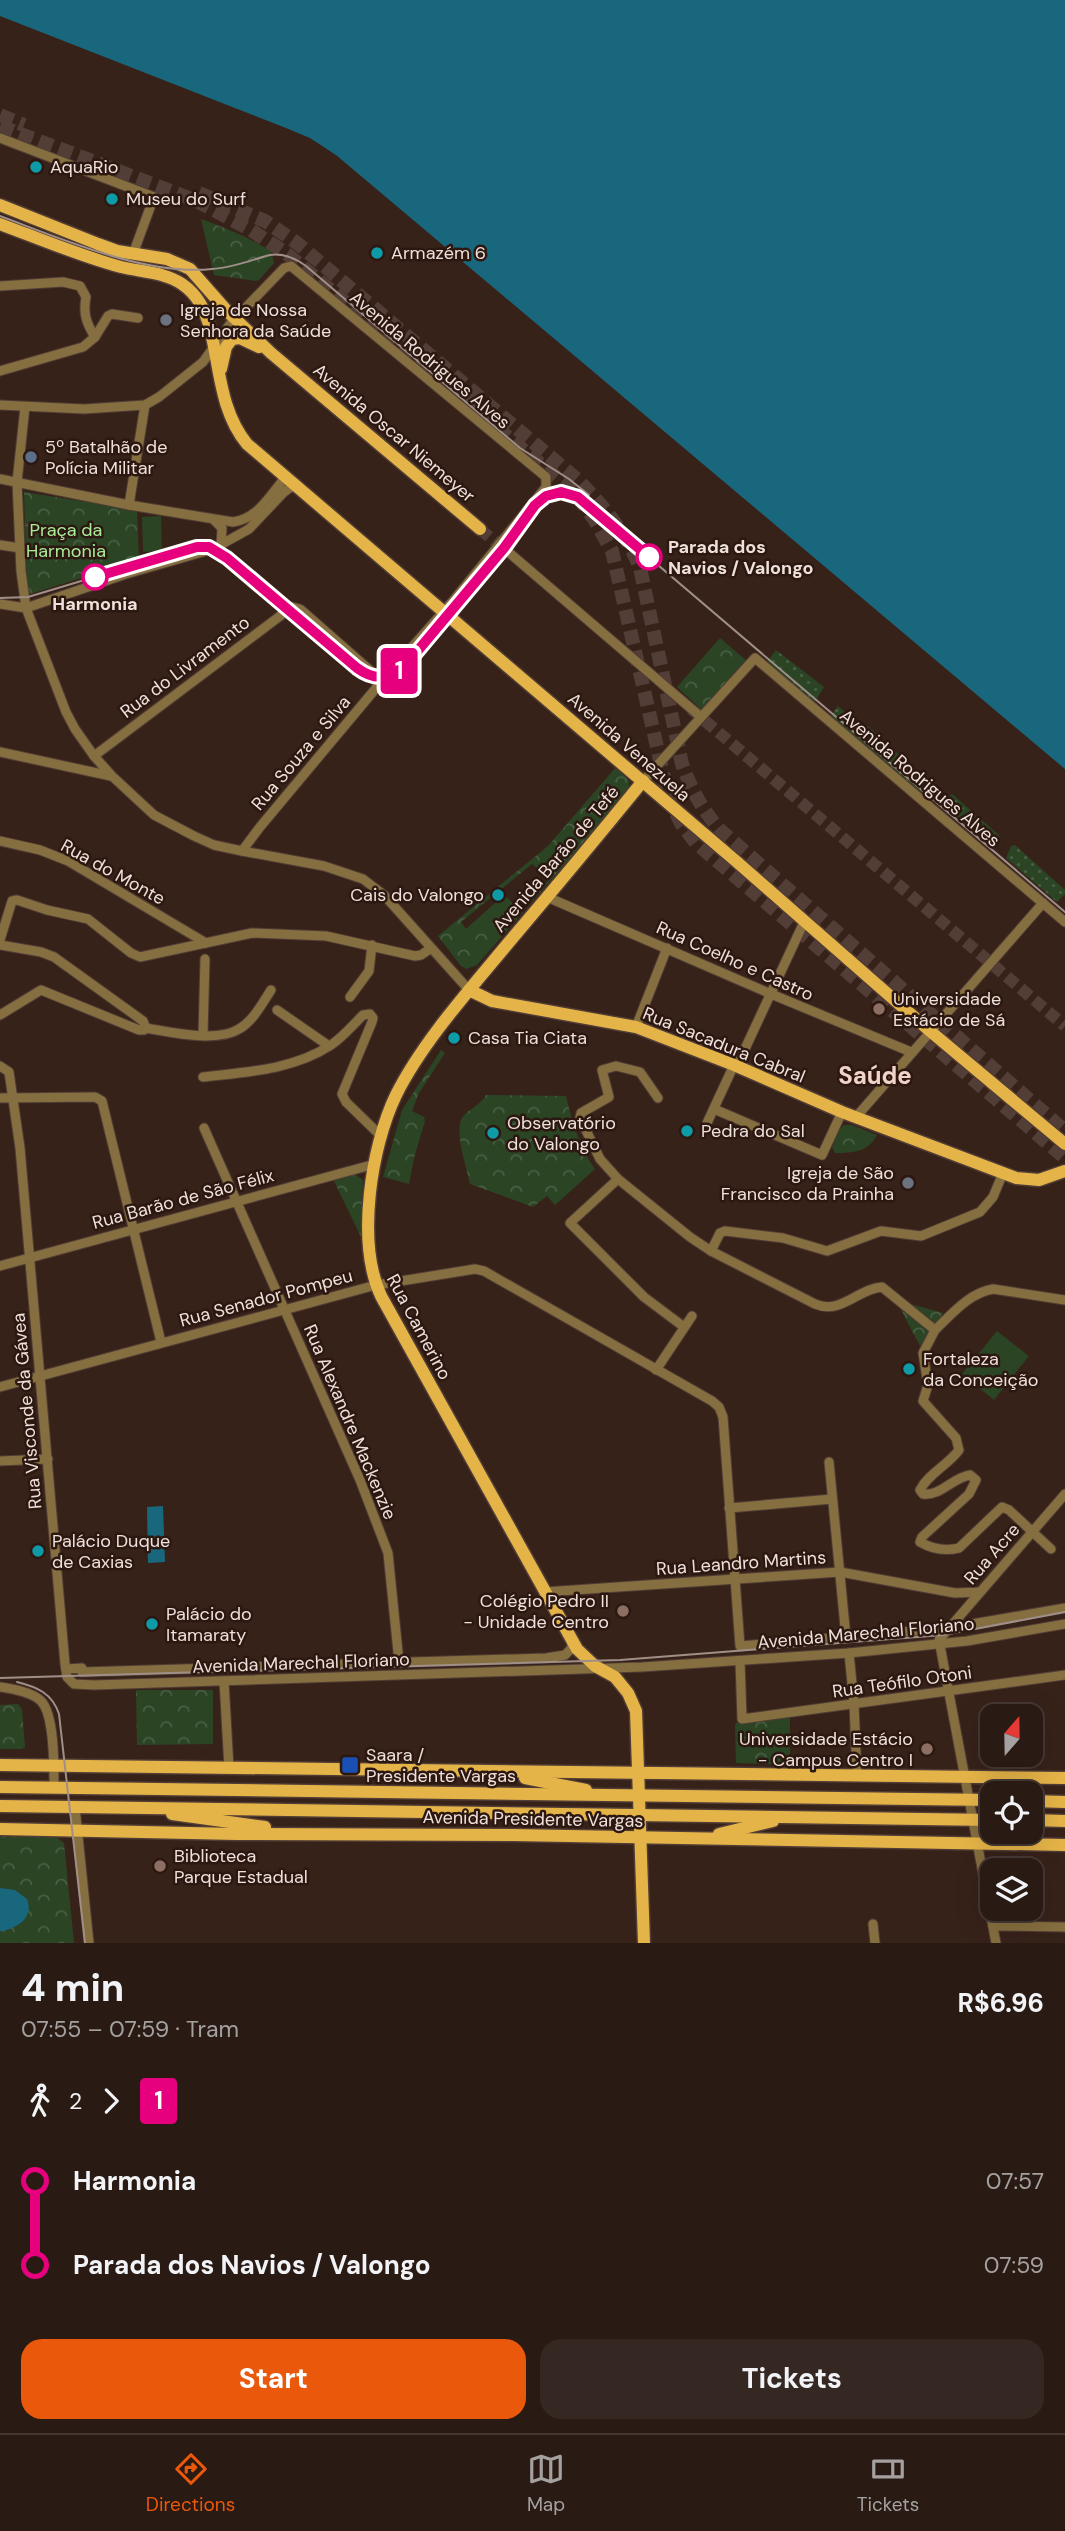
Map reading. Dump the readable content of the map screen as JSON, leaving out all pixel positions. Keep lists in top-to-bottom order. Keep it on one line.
{"streets":{"main road":["Avenida Oscar Niemeyer","Avenida Venezuela","Avenida Barão de Tefé","Rua Sacadura Cabral","Rua Camerino","Avenida Presidente Vargas"],"street":["Avenida Rodrigues Alves","Rua do Livramento","Rua Souza e Silva","Rua do Monte","Rua Coelho e Castro","Rua Barão de São Félix","Rua Senador Pompeu","Rua Visconde da Gávea","Rua Alexandre Mackenzie","Rua Acre","Rua Leandro Martins","Avenida Marechal Floriano","Rua Teófilo Otoni"]},"crossings":[["Avenida Rodrigues Alves","Avenida Oscar Niemeyer"],["Avenida Rodrigues Alves","Rua Souza e Silva"],["Avenida Rodrigues Alves","Avenida Barão de Tefé"],["Rua do Livramento","Rua Souza e Silva"],["Rua do Livramento","Rua Sacadura Cabral"],["Avenida Venezuela","Rua Souza e Silva"],["Avenida Venezuela","Avenida Barão de Tefé"],["Rua Souza e Silva","Rua Sacadura Cabral"],["Avenida Barão de Tefé","Rua Coelho e Castro"],["Avenida Barão de Tefé","Rua Sacadura Cabral"],["Avenida Barão de Tefé","Rua Camerino"],["Rua Sacadura Cabral","Rua Camerino"],["Rua Barão de São Félix","Rua Camerino"],["Rua Barão de São Félix","Rua Visconde da Gávea"],["Rua Barão de São Félix","Rua Alexandre Mackenzie"],["Rua Senador Pompeu","Rua Camerino"],["Rua Senador Pompeu","Rua Visconde da Gávea"],["Rua Senador Pompeu","Rua Alexandre Mackenzie"],["Rua Camerino","Rua Leandro Martins"],["Rua Camerino","Avenida Marechal Floriano"],["Rua Camerino","Avenida Presidente Vargas"],["Rua Visconde da Gávea","Avenida Marechal Floriano"],["Rua Alexandre Mackenzie","Avenida Marechal Floriano"],["Rua Acre","Rua Leandro Martins"],["Rua Acre","Avenida Marechal Floriano"],["Rua Leandro Martins","Avenida Marechal Floriano"],["Avenida Marechal Floriano","Rua Teófilo Otoni"]],"districts":["Saúde"],"parks":["Praça da Harmonia"],"places":{"other":["AquaRio","Museu do Surf","Armazém 6","Igreja de Nossa Senhora da Saúde","5º Batalhão de Polícia Militar","Parada dos Navios / Valongo","Harmonia","Cais do Valongo","Universidade Estácio de Sá","Casa Tia Ciata","Pedra do Sal","Observatório do Valongo","Igreja de São Francisco da Prainha","Fortaleza da Conceição","Palácio Duque de Caxias","Colégio Pedro II - Unidade Centro","Palácio do Itamaraty","Universidade Estácio - Campus Centro I","Biblioteca Parque Estadual"],"transit":["Saara / Presidente Vargas"]},"lines":["tram line 1"],"north":"top","page":{"on_map":"1","heading":["4 min","07:55 – 07:59 · Tram","R$6.96"],"legs":["2","1"],"list":[{"name":"Harmonia","value":"07:57"},{"name":"Parada dos Navios / Valongo","value":"07:59"}],"buttons":["Start","Tickets"],"tabs":["Directions","Map","Tickets"]}}
